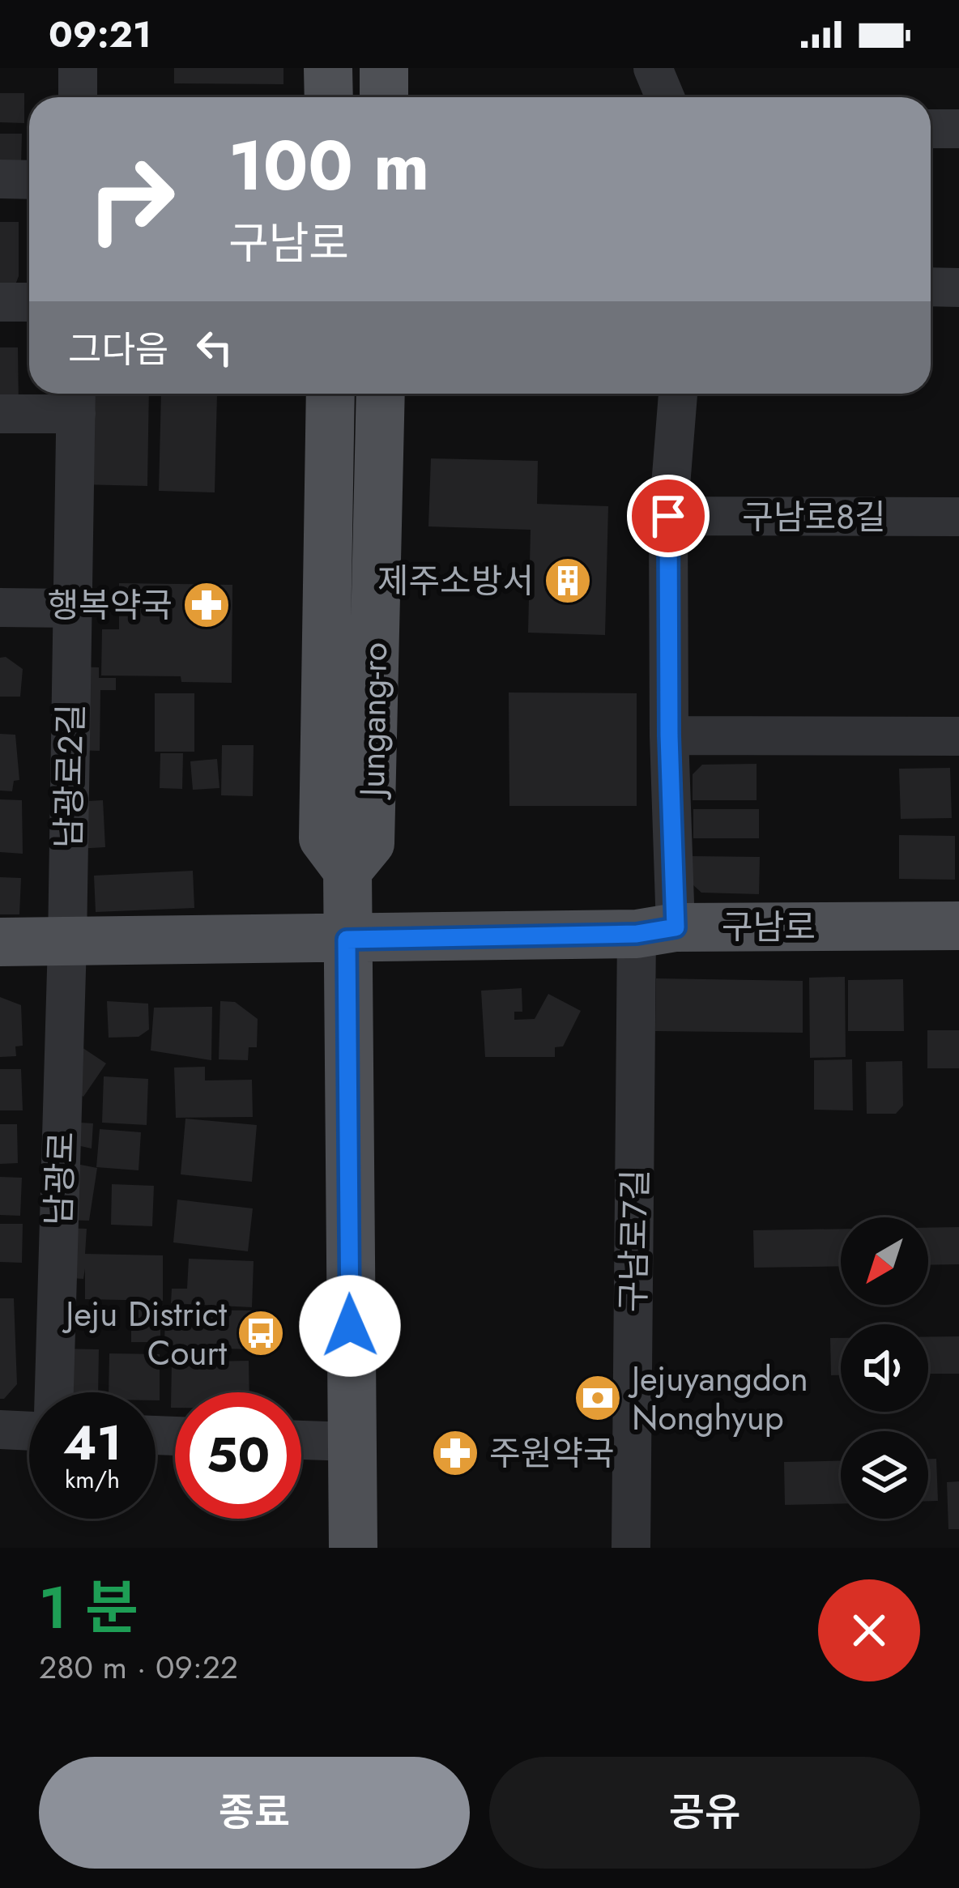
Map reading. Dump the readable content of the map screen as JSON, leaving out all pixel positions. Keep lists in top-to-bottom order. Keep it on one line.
{"streets":{"main road":["Jungang-ro","구남로"],"street":["구남로8길","남광로2길","남광로","구남로7길"]},"crossings":[["Jungang-ro","구남로"],["남광로2길","남광로"],["구남로","구남로7길"]],"places":{"building":["제주소방서"],"pharmacy":["행복약국","주원약국"],"bus stop":["Jeju District Court"],"bank":["Jejuyangdon Nonghyup"]},"north":"bottom left","page":{"status":"09:21","turn":["100 m","구남로"],"then":"그다음","speed":"41 km/h","limit":"50","heading":["1 분","280 m · 09:22"],"buttons":["종료","공유"]}}
